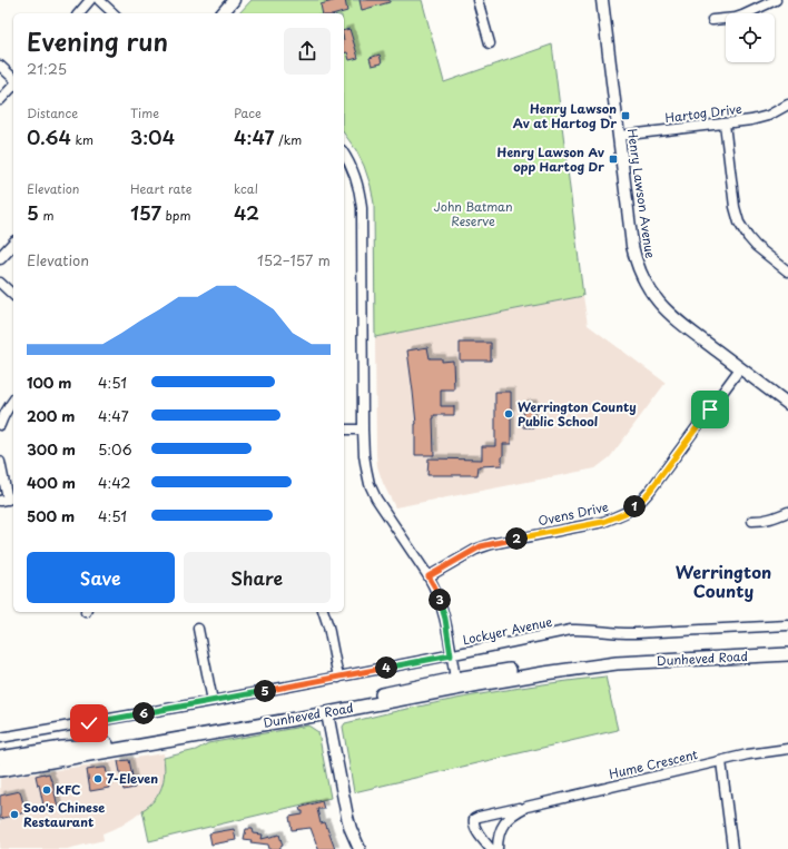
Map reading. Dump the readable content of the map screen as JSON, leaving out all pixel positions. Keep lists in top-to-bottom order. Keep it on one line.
{"streets":{"main road":["Dunheved Road"],"street":["Hartog Drive","Henry Lawson Avenue","Ovens Drive","Lockyer Avenue","Hume Crescent"]},"crossings":[["Hartog Drive","Henry Lawson Avenue"],["Henry Lawson Avenue","Ovens Drive"]],"districts":["Werrington County"],"parks":["John Batman Reserve"],"places":{"transit":["Henry Lawson Av at Hartog Dr","Henry Lawson Av opp Hartog Dr"],"other":["Werrington County Public School","7-Eleven","KFC","Soo's Chinese Restaurant"]},"page":{"heading":["Evening run","21:25"],"stats":[["Distance","0.64 km"],["Time","3:04"],["Pace","4:47 /km"],["Elevation","5 m"],["Heart rate","157 bpm"],["kcal","42"]],"chart":["Elevation","152–157 m"],"list":[{"name":"100 m","note":"4:51"},{"name":"200 m","note":"4:47"},{"name":"300 m","note":"5:06"},{"name":"400 m","note":"4:42"},{"name":"500 m","note":"4:51"}],"pins":["1","2","3","4","5","6"],"buttons":["Save","Share"]}}
